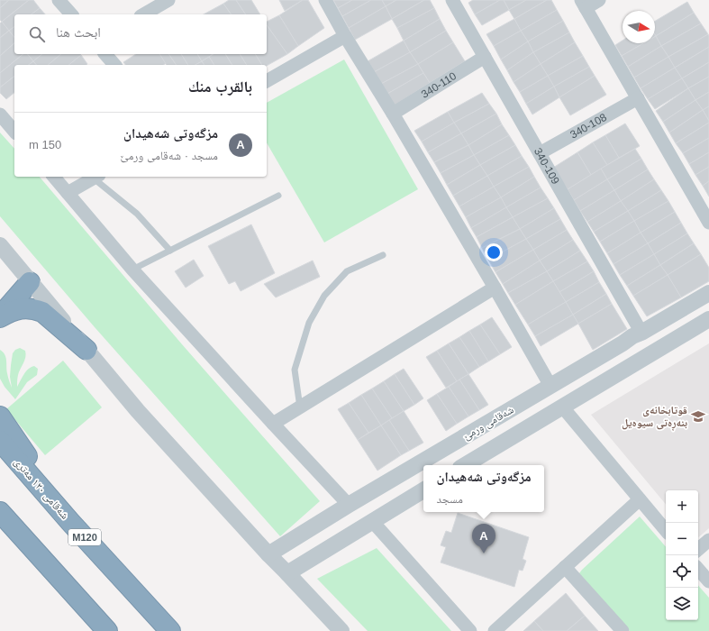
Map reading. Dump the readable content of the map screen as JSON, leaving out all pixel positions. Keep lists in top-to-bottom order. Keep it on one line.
{"streets":{"highway":["شەقامی ١٢٠ مەتری","M120"],"street":["340-110","340-108","340-109","شەقامی ورمێ"]},"crossings":[["340-110","340-109"],["340-108","340-109"],["340-109","شەقامی ورمێ"]],"places":{"school or university":["قوتابخانەی بنەڕەتی سیوەیل"]},"north":"right","page":{"search":"ابحث هنا","heading":"بالقرب منك","list":[{"mark":"A","name":"مزگەوتی شەهیدان","note":"مسجد · شەقامی ورمێ","value":"150 m"}],"popup":["مزگەوتی شەهیدان","مسجد"],"map_buttons":["+","−"],"pins":"A"}}
